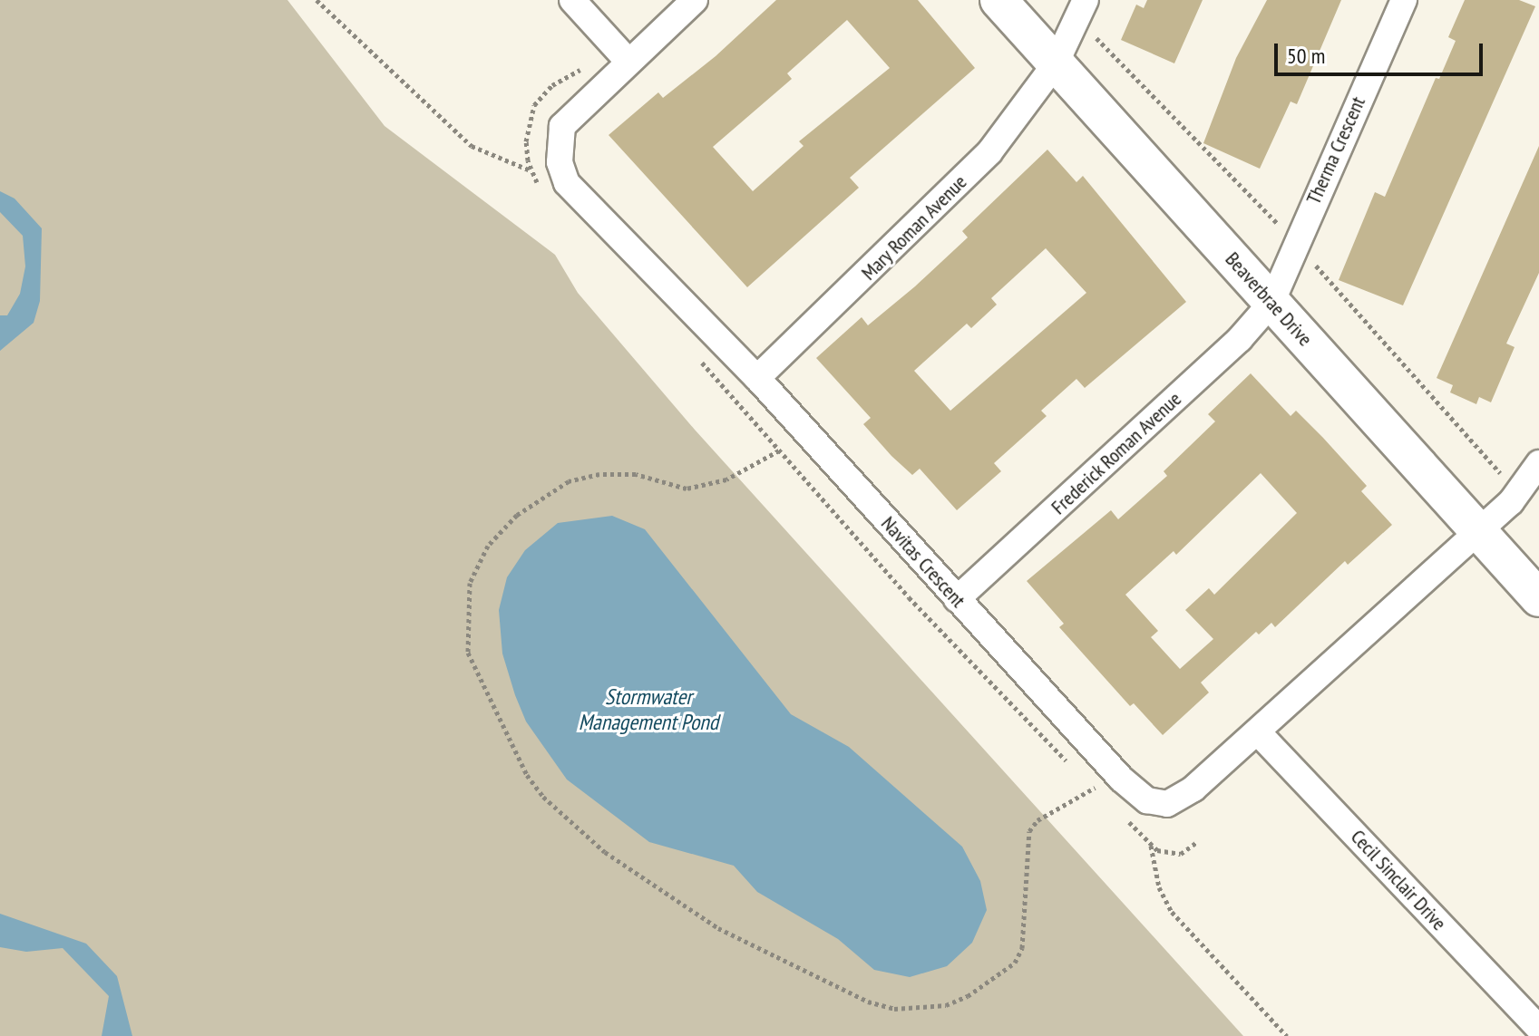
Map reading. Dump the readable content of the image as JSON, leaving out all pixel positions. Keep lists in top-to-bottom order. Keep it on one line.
{"streets":{"street":["Therma Crescent","Mary Roman Avenue","Beaverbrae Drive","Frederick Roman Avenue","Navitas Crescent","Cecil Sinclair Drive"]},"crossings":[["Therma Crescent","Beaverbrae Drive"],["Therma Crescent","Frederick Roman Avenue"],["Mary Roman Avenue","Beaverbrae Drive"],["Mary Roman Avenue","Navitas Crescent"],["Beaverbrae Drive","Frederick Roman Avenue"],["Beaverbrae Drive","Navitas Crescent"],["Frederick Roman Avenue","Navitas Crescent"],["Navitas Crescent","Cecil Sinclair Drive"]],"water":["Stormwater Management Pond"],"scale_bar":"50 m"}
